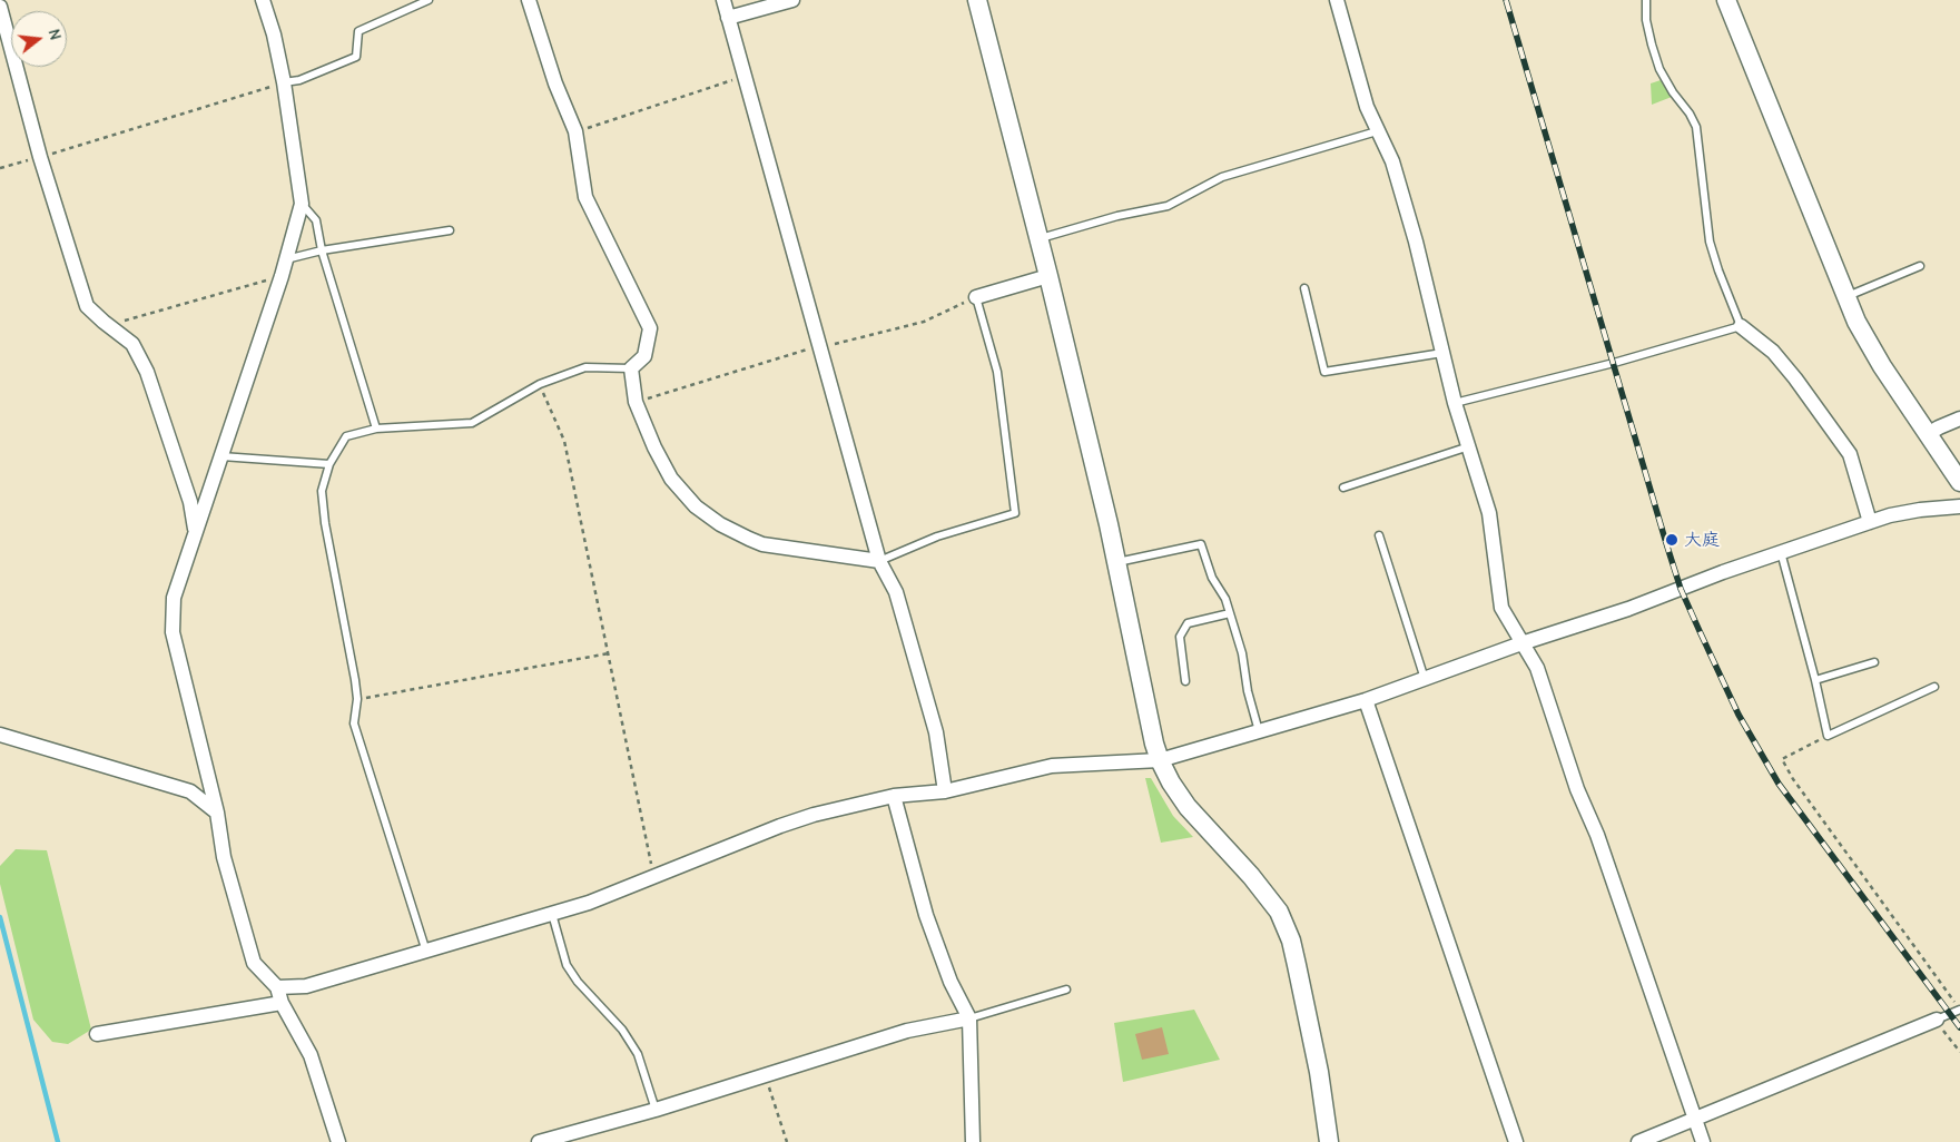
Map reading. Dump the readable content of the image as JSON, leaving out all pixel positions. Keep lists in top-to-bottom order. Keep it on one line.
{"places":["大庭"],"north":"right"}
